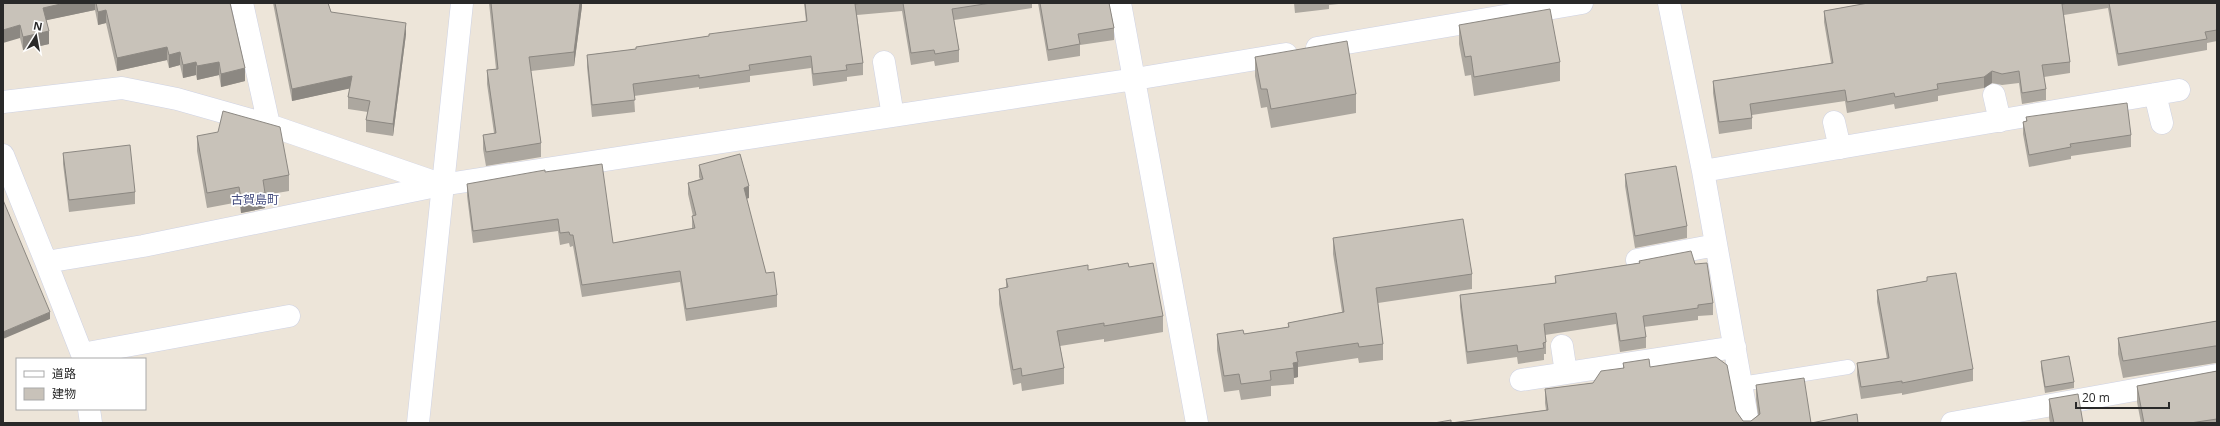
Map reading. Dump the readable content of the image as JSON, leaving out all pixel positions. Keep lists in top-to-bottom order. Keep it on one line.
{"districts":["古賀島町"],"legend":["道路","建物"],"scale_bar":"20 m","north":"top"}
